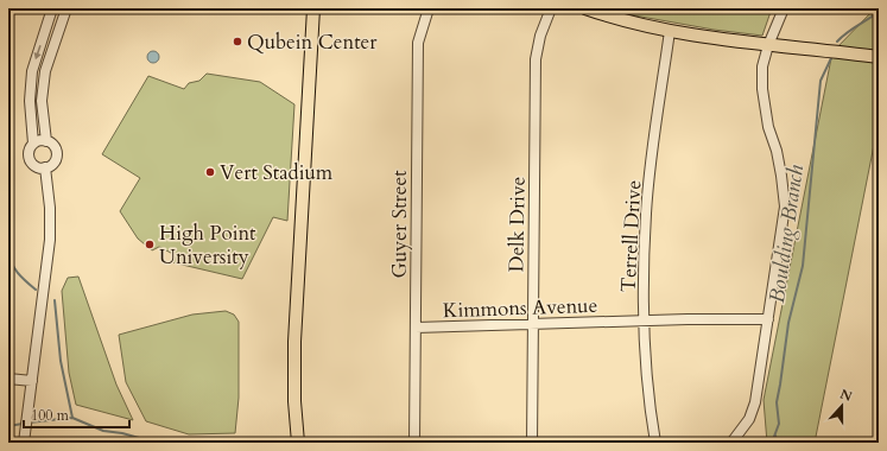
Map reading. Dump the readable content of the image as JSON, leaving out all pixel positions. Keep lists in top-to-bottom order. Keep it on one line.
{"streets":{"street":["Guyer Street","Delk Drive","Terrell Drive","Kimmons Avenue"]},"crossings":[["Guyer Street","Kimmons Avenue"],["Delk Drive","Kimmons Avenue"],["Terrell Drive","Kimmons Avenue"]],"water":["Boulding Branch"],"places":["Qubein Center","Vert Stadium","High Point University"],"scale_bar":"100 m","north":"top"}
